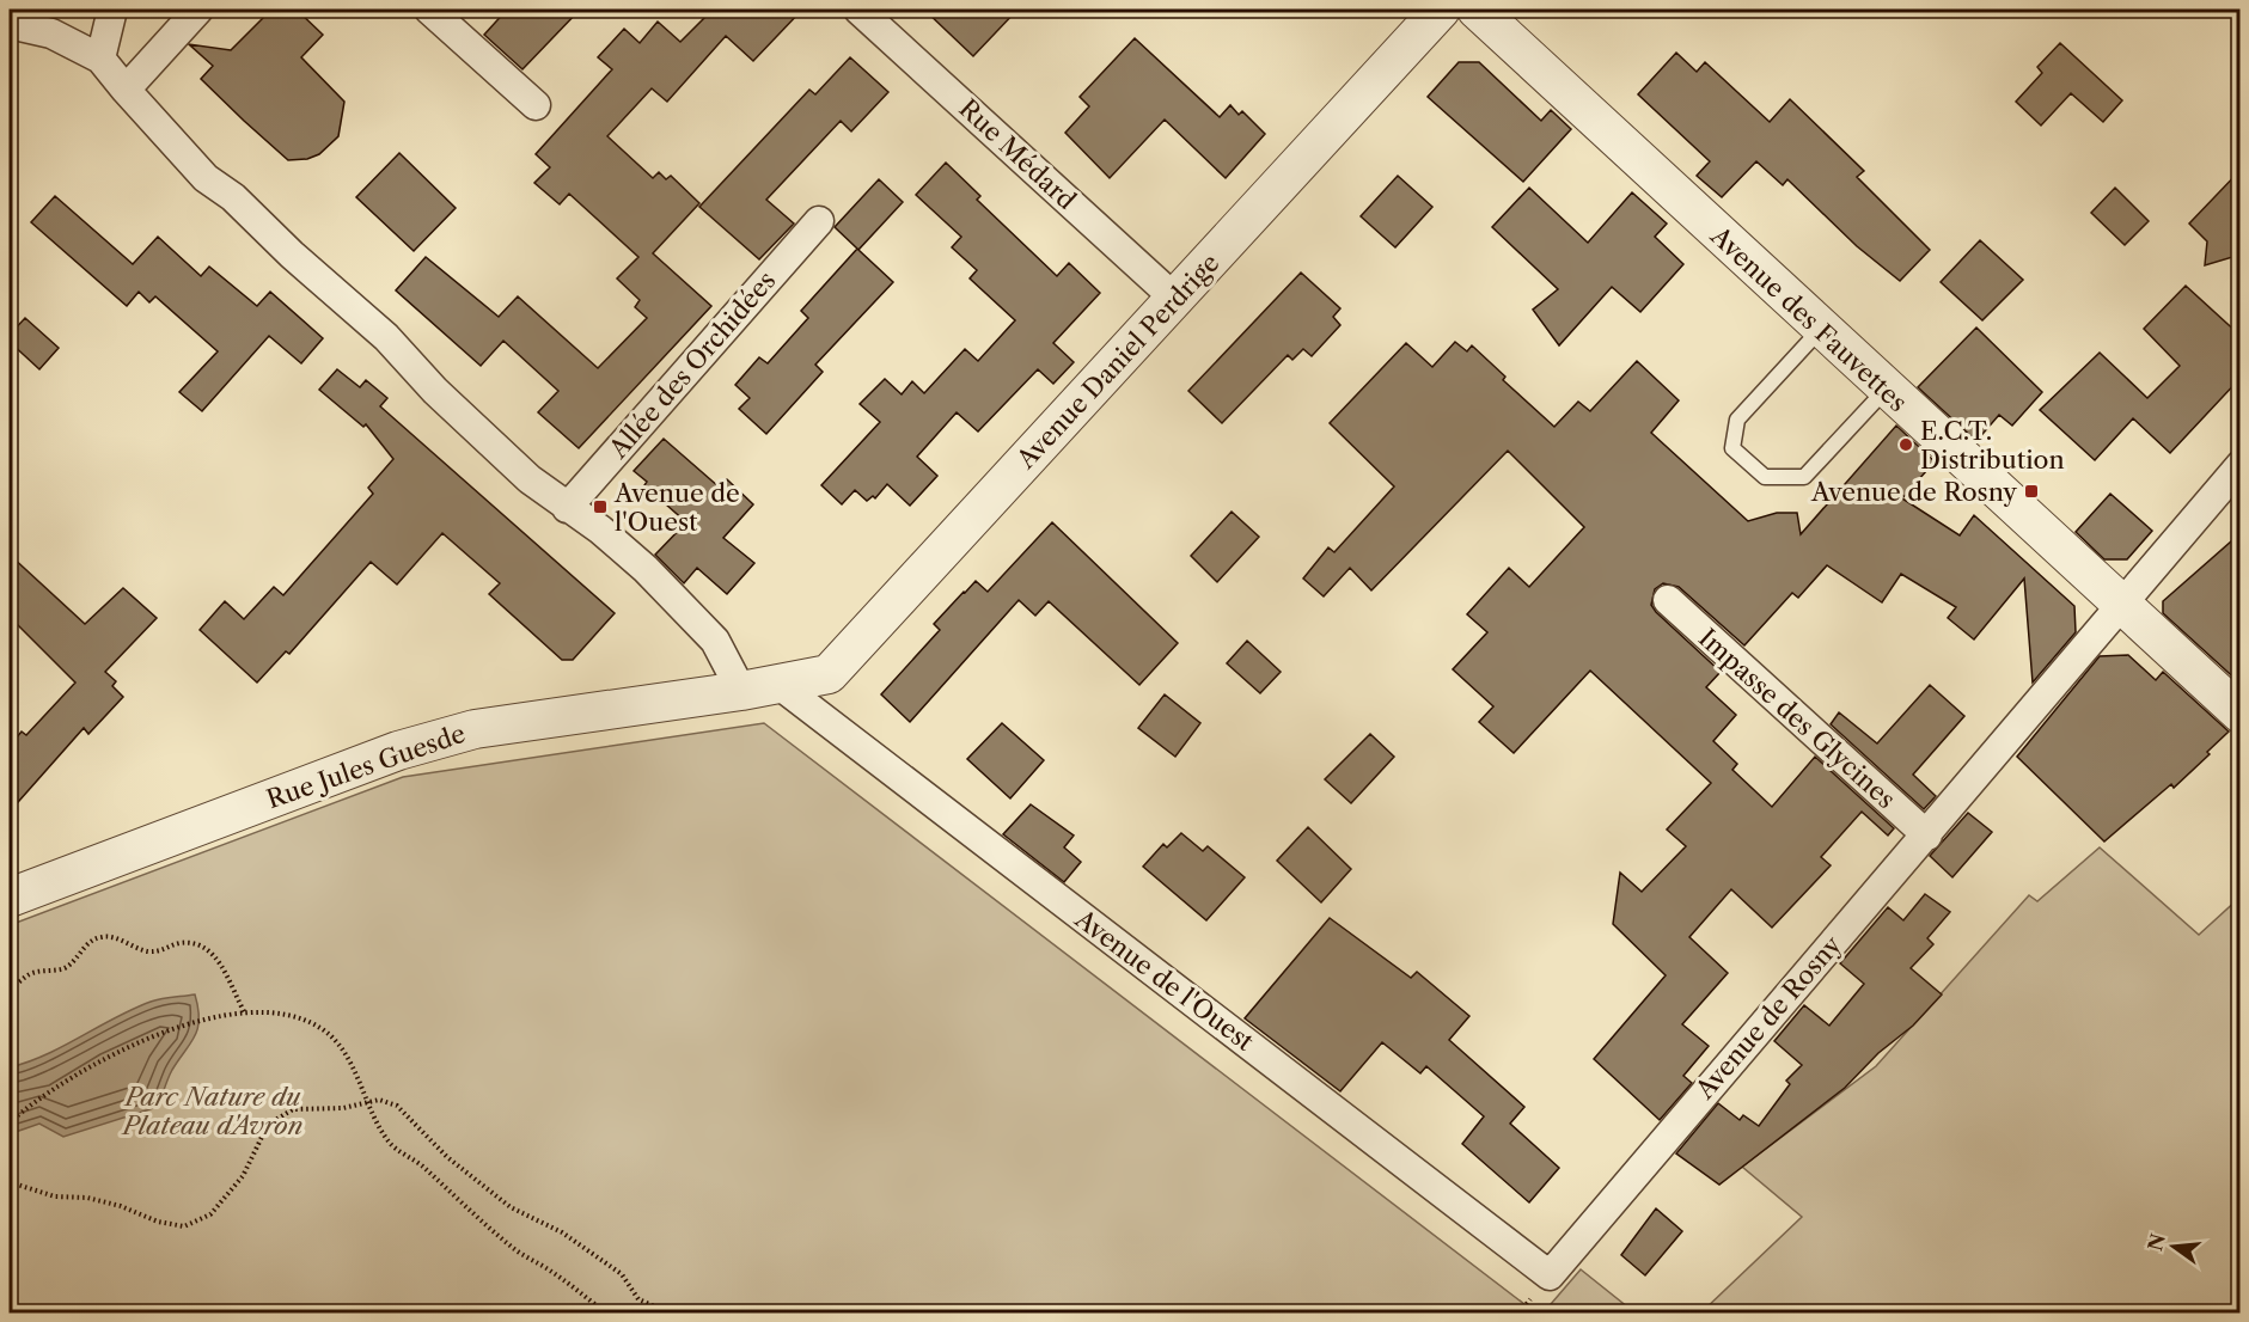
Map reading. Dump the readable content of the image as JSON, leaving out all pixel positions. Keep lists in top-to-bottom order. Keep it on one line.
{"streets":{"street":["Rue Médard","Avenue des Fauvettes","Avenue Daniel Perdrige","Allée des Orchidées","Impasse des Glycines","Rue Jules Guesde","Avenue de l'Ouest","Avenue de Rosny"]},"crossings":[["Rue Médard","Avenue Daniel Perdrige"],["Avenue des Fauvettes","Avenue de Rosny"],["Avenue Daniel Perdrige","Rue Jules Guesde"],["Avenue Daniel Perdrige","Avenue de l'Ouest"],["Impasse des Glycines","Avenue de Rosny"],["Rue Jules Guesde","Avenue de l'Ouest"],["Avenue de l'Ouest","Avenue de Rosny"]],"parks":["Parc Nature du Plateau d'Avron"],"places":{"other":["E.C.T. Distribution"],"transit":["Avenue de Rosny","Avenue de l'Ouest"]},"north":"left"}
